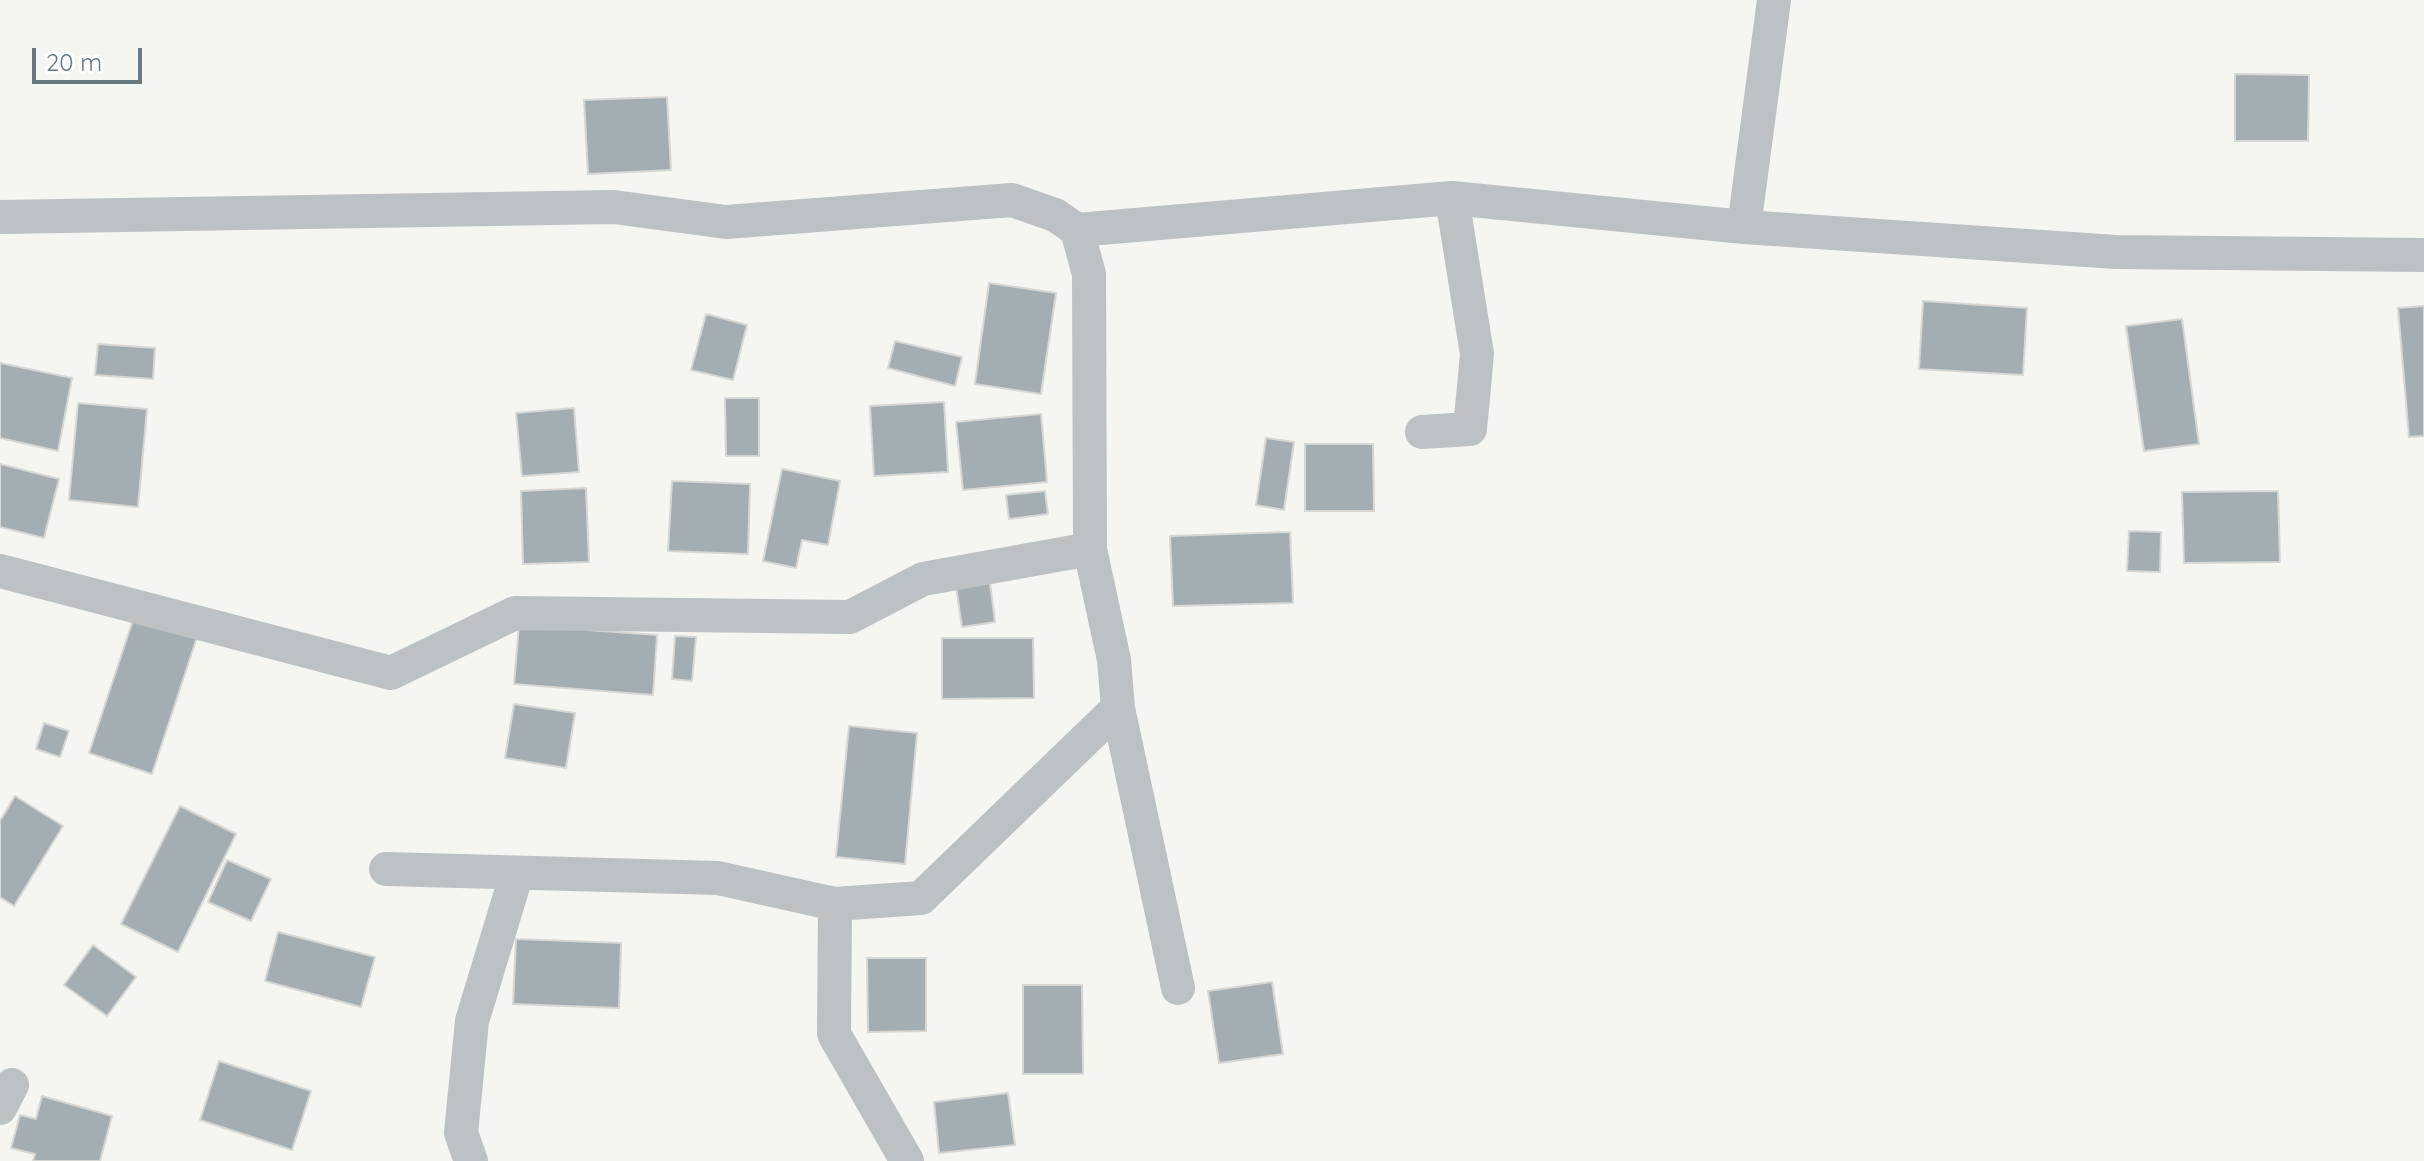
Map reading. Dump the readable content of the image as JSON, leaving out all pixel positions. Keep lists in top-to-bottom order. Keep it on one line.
{"scale_bar":"20 m"}
